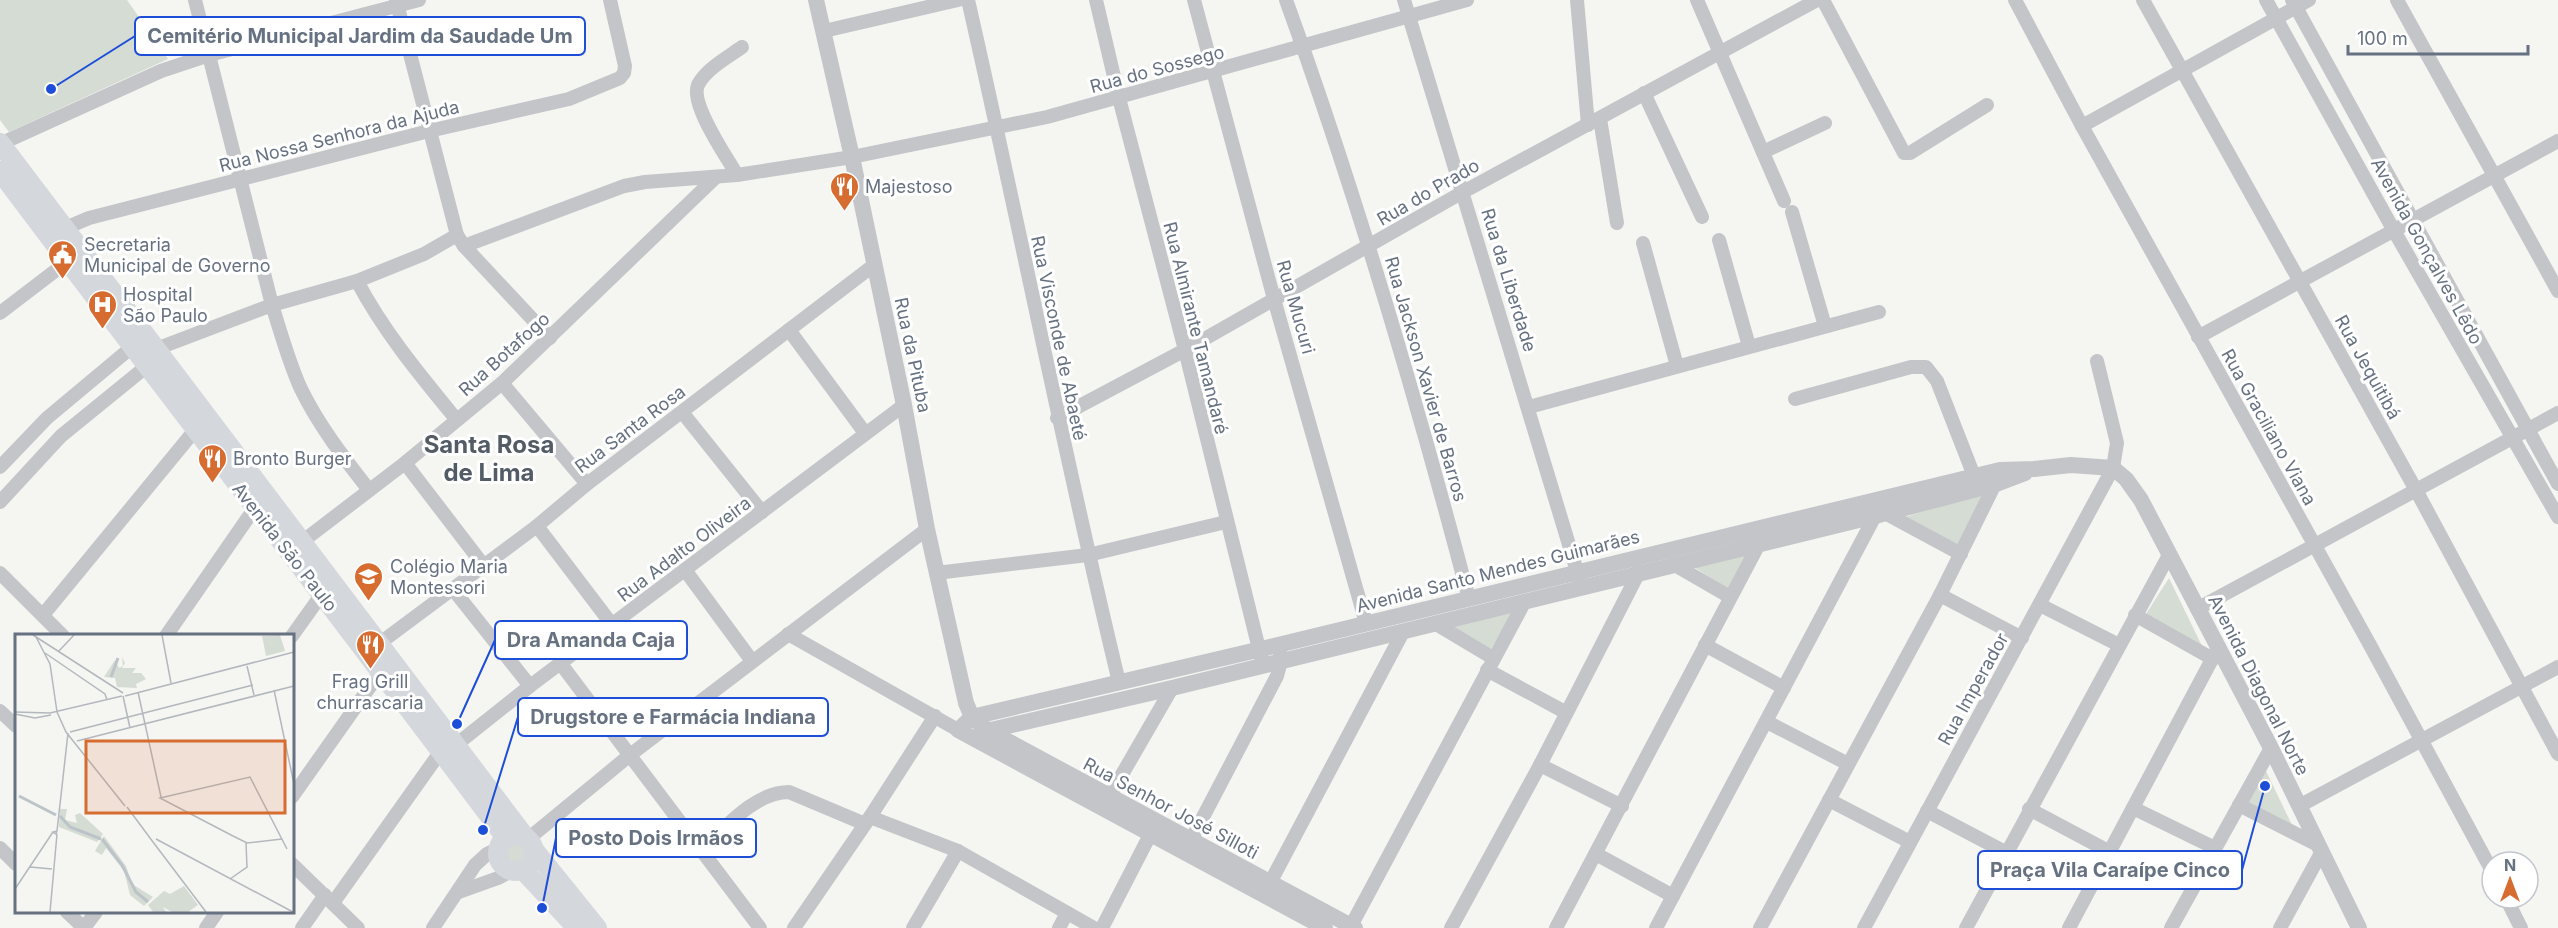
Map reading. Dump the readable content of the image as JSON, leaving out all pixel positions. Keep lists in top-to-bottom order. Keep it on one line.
{"streets":{"main road":["Avenida São Paulo"],"street":["Rua do Sossego","Rua Nossa Senhora da Ajuda","Rua do Prado","Avenida Gonçalves Lêdo","Rua da Liberdade","Rua Mucuri","Rua Almirante Tamandaré","Rua Visconde de Abaeté","Rua Botafogo","Rua da Pituba","Rua Jequitibá","Rua Jackson Xavier de Barros","Rua Graciliano Viana","Rua Santa Rosa","Rua Adalto Oliveira","Avenida Santo Mendes Guimarães","Avenida Diagonal Norte","Rua Imperador","Rua Senhor José Silloti"]},"crossings":[["Rua do Sossego","Rua da Liberdade"],["Rua do Sossego","Rua Mucuri"],["Rua do Sossego","Rua Almirante Tamandaré"],["Rua do Sossego","Rua Visconde de Abaeté"],["Rua do Sossego","Rua Botafogo"],["Rua do Sossego","Rua da Pituba"],["Rua do Sossego","Rua Jackson Xavier de Barros"],["Rua do Sossego","Avenida São Paulo"],["Rua Nossa Senhora da Ajuda","Avenida São Paulo"],["Rua do Prado","Rua da Liberdade"],["Rua do Prado","Rua Mucuri"],["Rua do Prado","Rua Almirante Tamandaré"],["Rua do Prado","Rua Visconde de Abaeté"],["Rua do Prado","Rua Jackson Xavier de Barros"],["Rua da Liberdade","Avenida Santo Mendes Guimarães"],["Rua Mucuri","Avenida Santo Mendes Guimarães"],["Rua Almirante Tamandaré","Avenida Santo Mendes Guimarães"],["Rua Visconde de Abaeté","Avenida Santo Mendes Guimarães"],["Rua Botafogo","Avenida São Paulo"],["Rua da Pituba","Rua Santa Rosa"],["Rua da Pituba","Rua Adalto Oliveira"],["Rua da Pituba","Avenida Santo Mendes Guimarães"],["Rua da Pituba","Rua Senhor José Silloti"],["Rua Jackson Xavier de Barros","Avenida Santo Mendes Guimarães"],["Rua Santa Rosa","Avenida São Paulo"],["Avenida São Paulo","Rua Adalto Oliveira"],["Avenida Santo Mendes Guimarães","Avenida Diagonal Norte"],["Avenida Santo Mendes Guimarães","Rua Imperador"],["Avenida Santo Mendes Guimarães","Rua Senhor José Silloti"],["Avenida Diagonal Norte","Rua Imperador"]],"districts":["Santa Rosa de Lima"],"places":{"other":["Cemitério Municipal Jardim da Saudade Um","Dra Amanda Caja","Praça Vila Caraípe Cinco","Drugstore e Farmácia Indiana","Posto Dois Irmãos"],"restaurant":["Majestoso","Bronto Burger","Frag Grill churrascaria"],"public building":["Secretaria Municipal de Governo"],"hospital":["Hospital São Paulo"],"school or university":["Colégio Maria Montessori"]},"scale_bar":"100 m","north":"top"}
